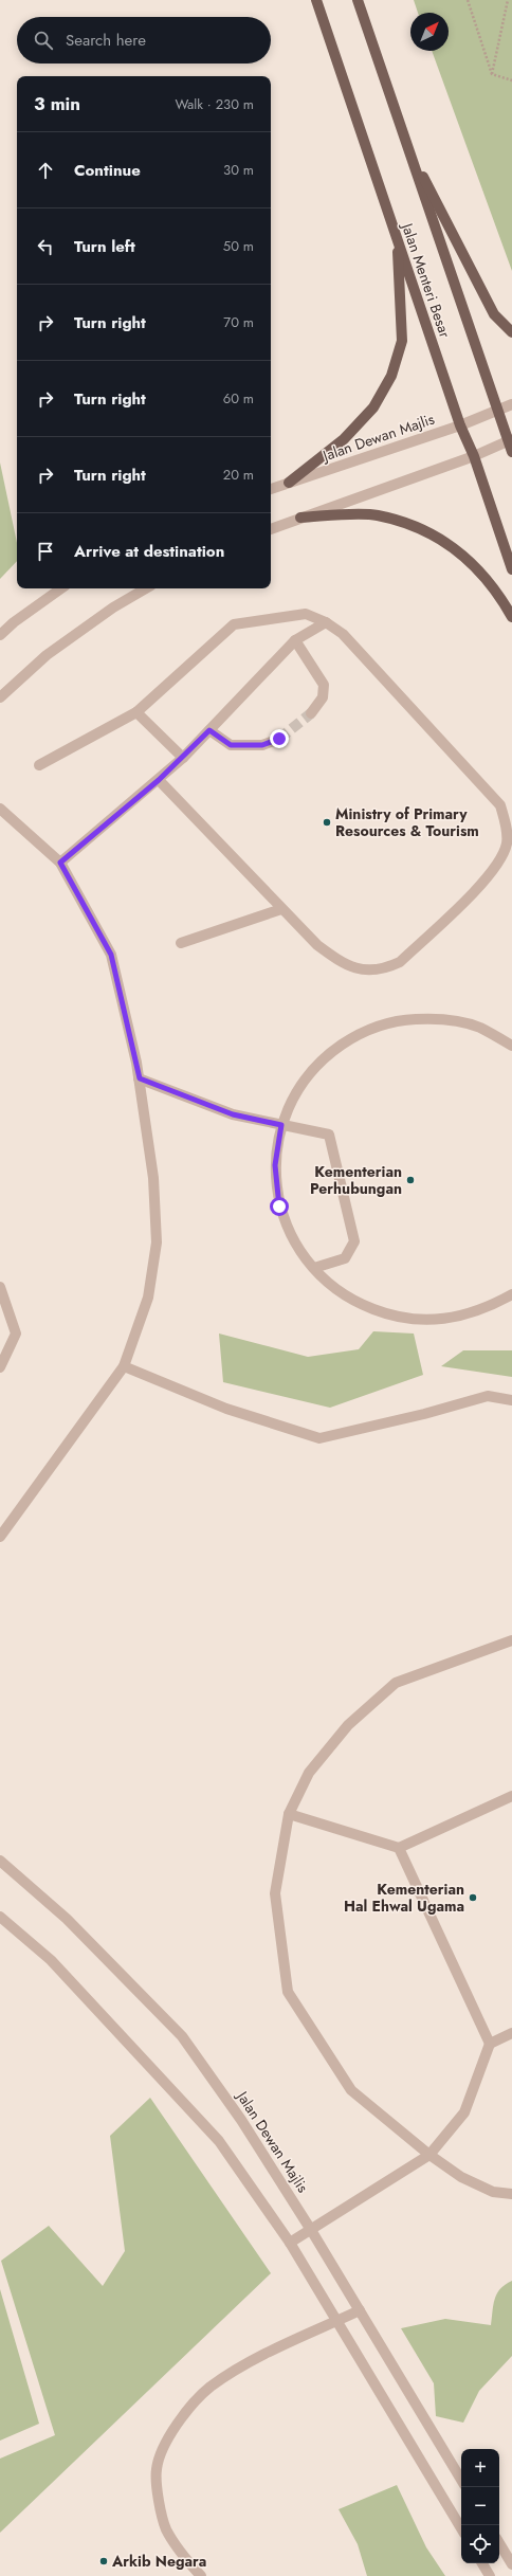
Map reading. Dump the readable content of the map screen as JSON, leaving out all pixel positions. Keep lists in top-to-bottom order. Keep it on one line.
{"streets":{"main road":["Jalan Menteri Besar"],"street":["Jalan Dewan Majlis"]},"crossings":[["Jalan Menteri Besar","Jalan Dewan Majlis"]],"places":["Ministry of Primary Resources & Tourism","Kementerian Perhubungan","Kementerian Hal Ehwal Ugama","Arkib Negara"],"north":"top right","page":{"search":"Search here","heading":["3 min","Walk · 230 m"],"list":[["Continue","30 m"],["Turn left","50 m"],["Turn right","70 m"],["Turn right","60 m"],["Turn right","20 m"],"Arrive at destination"],"map_buttons":["+","−"]}}
